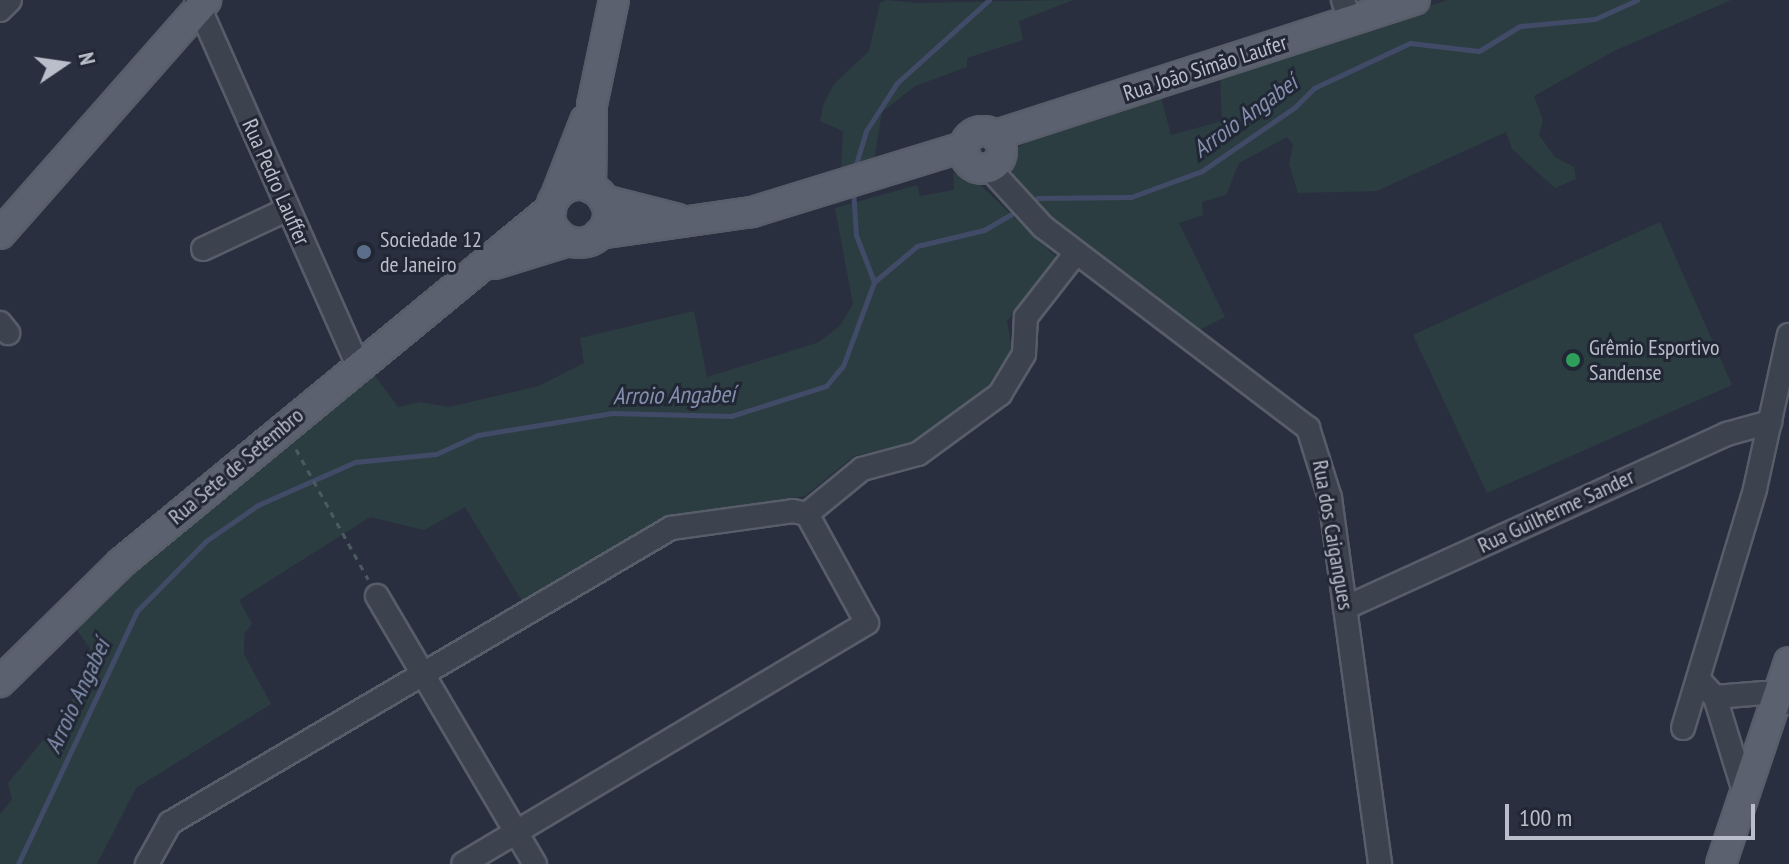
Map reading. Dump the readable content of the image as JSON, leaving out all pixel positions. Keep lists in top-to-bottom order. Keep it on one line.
{"streets":{"main road":["Rua João Simão Laufer","Rua Sete de Setembro"],"street":["Rua Pedro Lauffer","Rua Guilherme Sander","Rua dos Caigangues"]},"crossings":[["Rua João Simão Laufer","Rua dos Caigangues"],["Rua Pedro Lauffer","Rua Sete de Setembro"],["Rua Guilherme Sander","Rua dos Caigangues"]],"water":["Arroio Angabeí"],"places":["Sociedade 12 de Janeiro","Grêmio Esportivo Sandense"],"scale_bar":"100 m","north":"right"}
